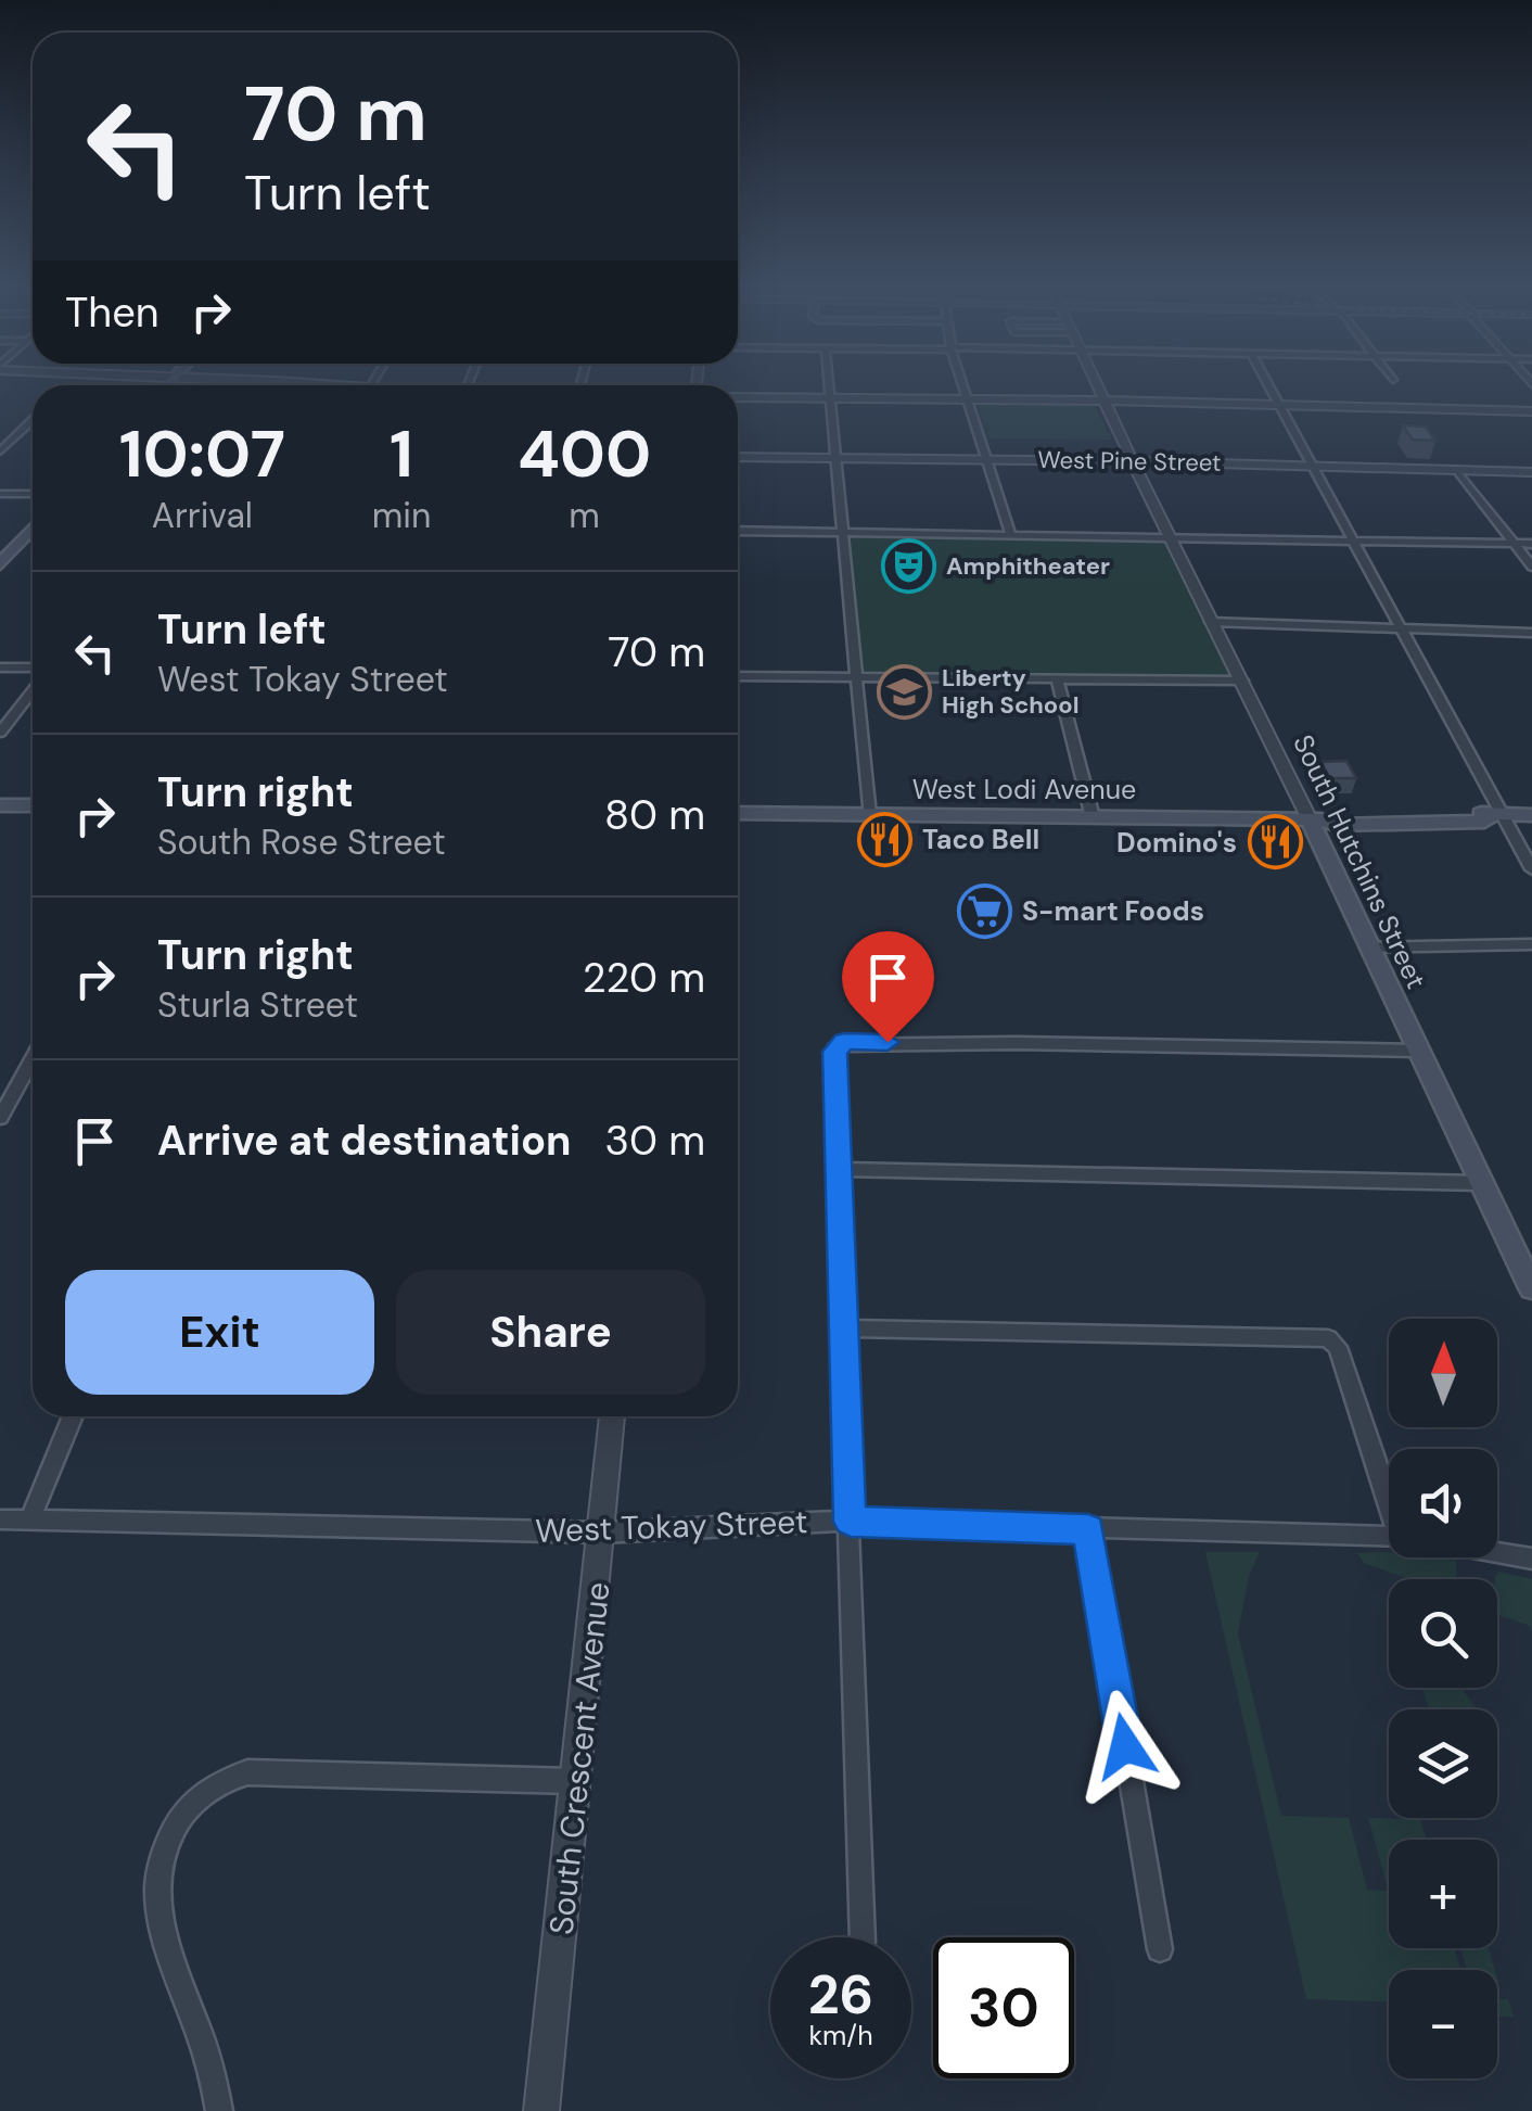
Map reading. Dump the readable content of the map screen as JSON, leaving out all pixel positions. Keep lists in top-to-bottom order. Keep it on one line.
{"streets":{"main road":["West Lodi Avenue","South Hutchins Street"],"street":["West Pine Street","West Tokay Street","South Crescent Avenue"]},"crossings":[["West Pine Street","South Hutchins Street"],["West Lodi Avenue","South Hutchins Street"],["West Tokay Street","South Crescent Avenue"]],"places":{"theatre":["Amphitheater"],"school or university":["Liberty High School"],"restaurant":["Taco Bell","Domino's"],"supermarket":["S-mart Foods"]},"north":"top","page":{"turn":["70 m","Turn left"],"then":"Then","eta":["10:07","Arrival","1","min","400","m"],"list":[{"name":"Turn left","note":"West Tokay Street","value":"70 m"},{"name":"Turn right","note":"South Rose Street","value":"80 m"},{"name":"Turn right","note":"Sturla Street","value":"220 m"},{"name":"Arrive at destination","value":"30 m"}],"buttons":["Exit","Share"],"map_buttons":["+","−"],"speed":"26 km/h","limit":"30"}}
